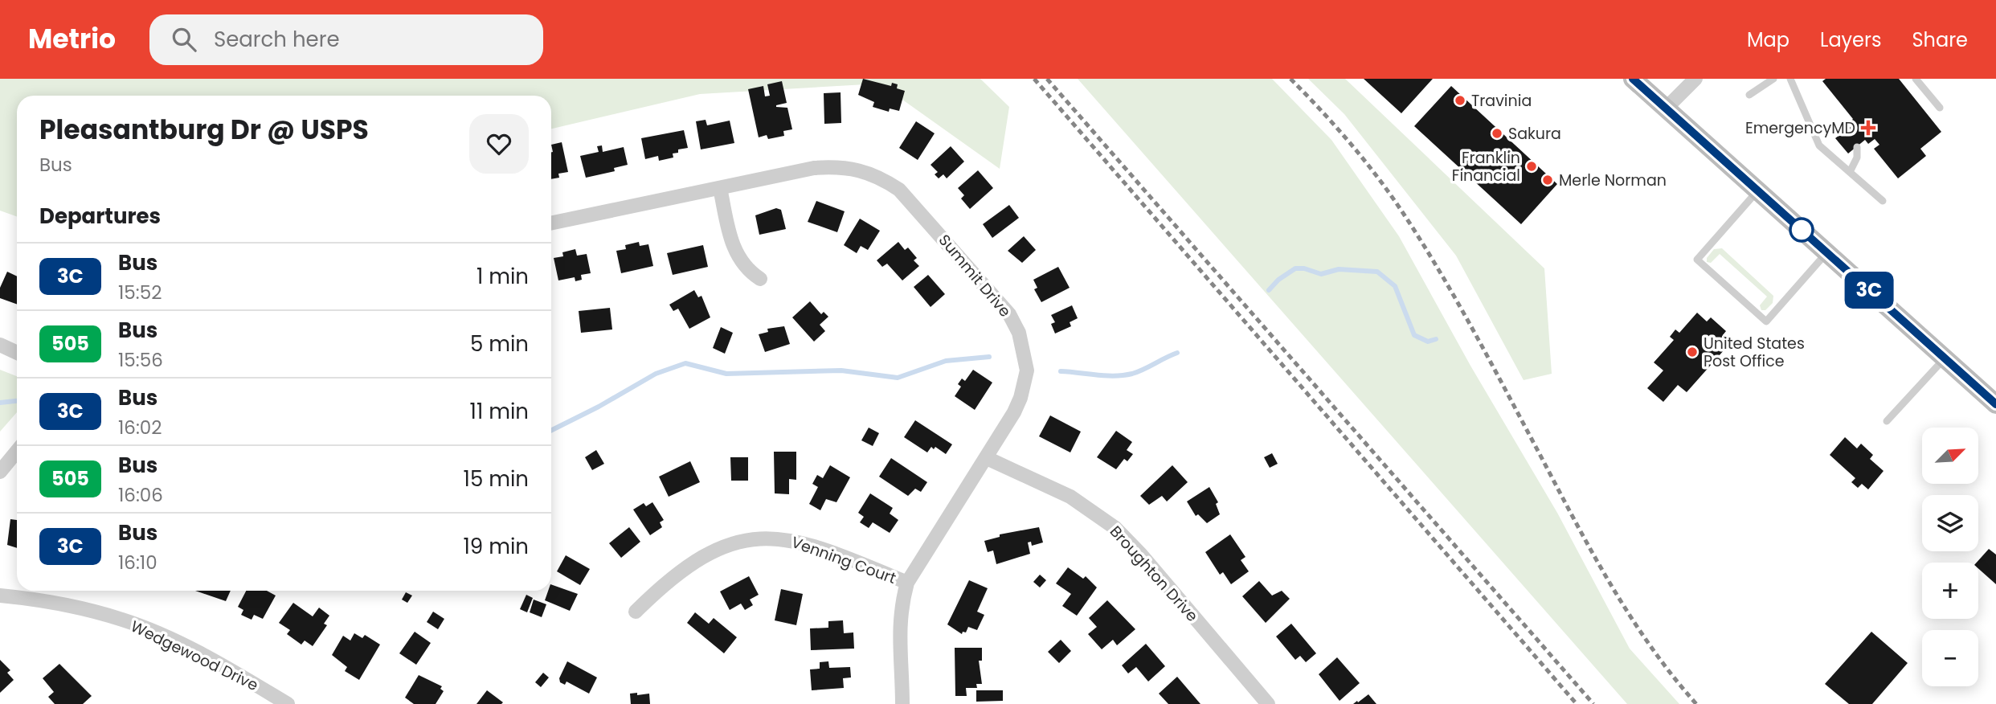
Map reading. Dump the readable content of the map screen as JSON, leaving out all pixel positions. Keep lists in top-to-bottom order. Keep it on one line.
{"streets":{"street":["Summit Drive","Venning Court","Broughton Drive","Wedgewood Drive"]},"crossings":[["Summit Drive","Venning Court"],["Summit Drive","Broughton Drive"]],"places":{"other":["Travinia","Sakura","Franklin Financial","Merle Norman","United States Post Office"],"health":["EmergencyMD"]},"lines":["bus line 3C"],"north":"top right","page":{"header":"Metrio","search":"Search here","nav":["Map","Layers","Share"],"on_map":"3C","heading":[["Pleasantburg Dr @ USPS","Bus"],"Departures"],"list":[{"mark":"3C","name":"Bus","note":"15:52","value":"1 min"},{"mark":"505","name":"Bus","note":"15:56","value":"5 min"},{"mark":"3C","name":"Bus","note":"16:02","value":"11 min"},{"mark":"505","name":"Bus","note":"16:06","value":"15 min"},{"mark":"3C","name":"Bus","note":"16:10","value":"19 min"}],"map_buttons":["+","−"]}}
